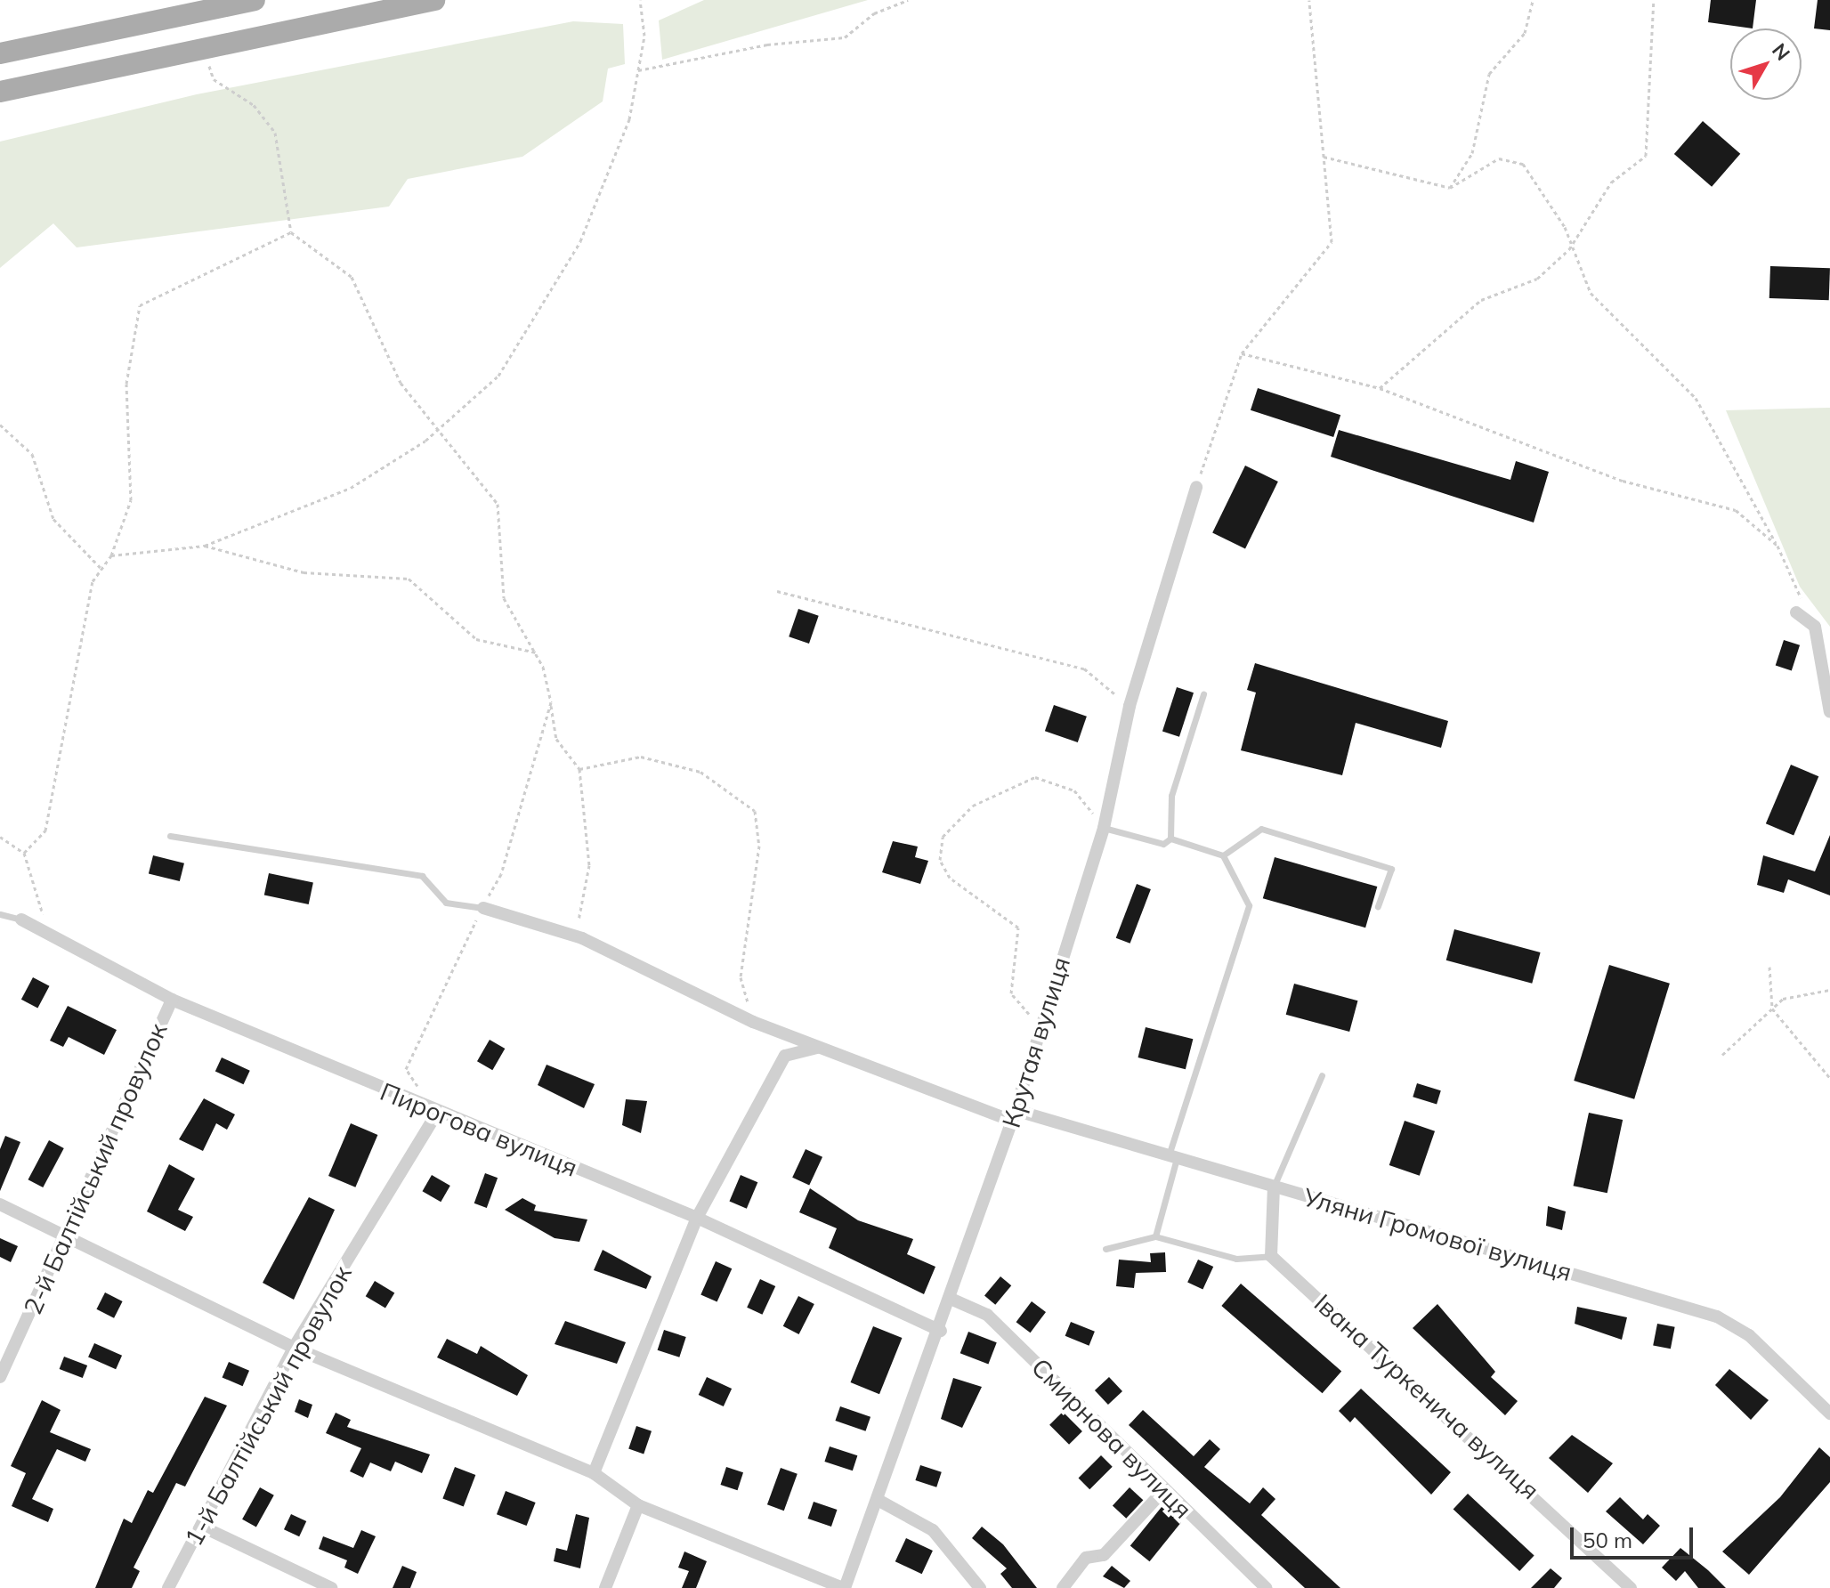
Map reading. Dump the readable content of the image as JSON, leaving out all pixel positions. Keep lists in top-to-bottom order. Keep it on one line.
{"streets":{"street":["Крутая вулиця","Пирогова вулиця","2-й Балтійський провулок","Уляни Громової вулиця","Івана Туркенича вулиця","1-й Балтійський провулок","Смирнова вулиця"]},"crossings":[["Крутая вулиця","Пирогова вулиця"],["Крутая вулиця","Уляни Громової вулиця"],["Крутая вулиця","Смирнова вулиця"],["Пирогова вулиця","2-й Балтійський провулок"],["Пирогова вулиця","1-й Балтійський провулок"]],"scale_bar":"50 m","north":"top right"}
